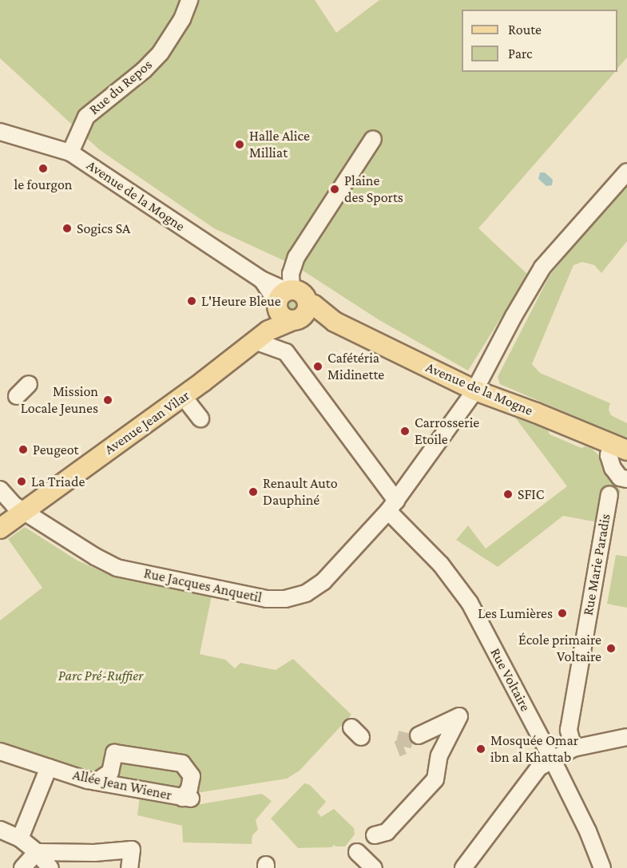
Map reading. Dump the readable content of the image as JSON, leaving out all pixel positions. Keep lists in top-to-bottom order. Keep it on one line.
{"streets":{"main road":["Avenue de la Mogne","Avenue Jean Vilar"],"street":["Rue du Repos","Rue Marie Paradis","Rue Jacques Anquetil","Rue Voltaire","Allée Jean Wiener"]},"crossings":[["Rue du Repos","Avenue de la Mogne"],["Avenue de la Mogne","Avenue Jean Vilar"],["Avenue de la Mogne","Rue Jacques Anquetil"],["Avenue Jean Vilar","Rue Jacques Anquetil"],["Avenue Jean Vilar","Rue Voltaire"],["Rue Jacques Anquetil","Rue Voltaire"]],"parks":["Parc Pré-Ruffier"],"places":["Halle Alice Milliat","le fourgon","Plaine des Sports","Sogics SA","L'Heure Bleue","Cafétéria Midinette","Mission Locale Jeunes","Carrosserie Etoile","Peugeot","La Triade","Renault Auto Dauphiné","SFIC","Les Lumières","École primaire Voltaire","Mosquée Omar ibn al Khattab"],"legend":["Route","Parc"]}
